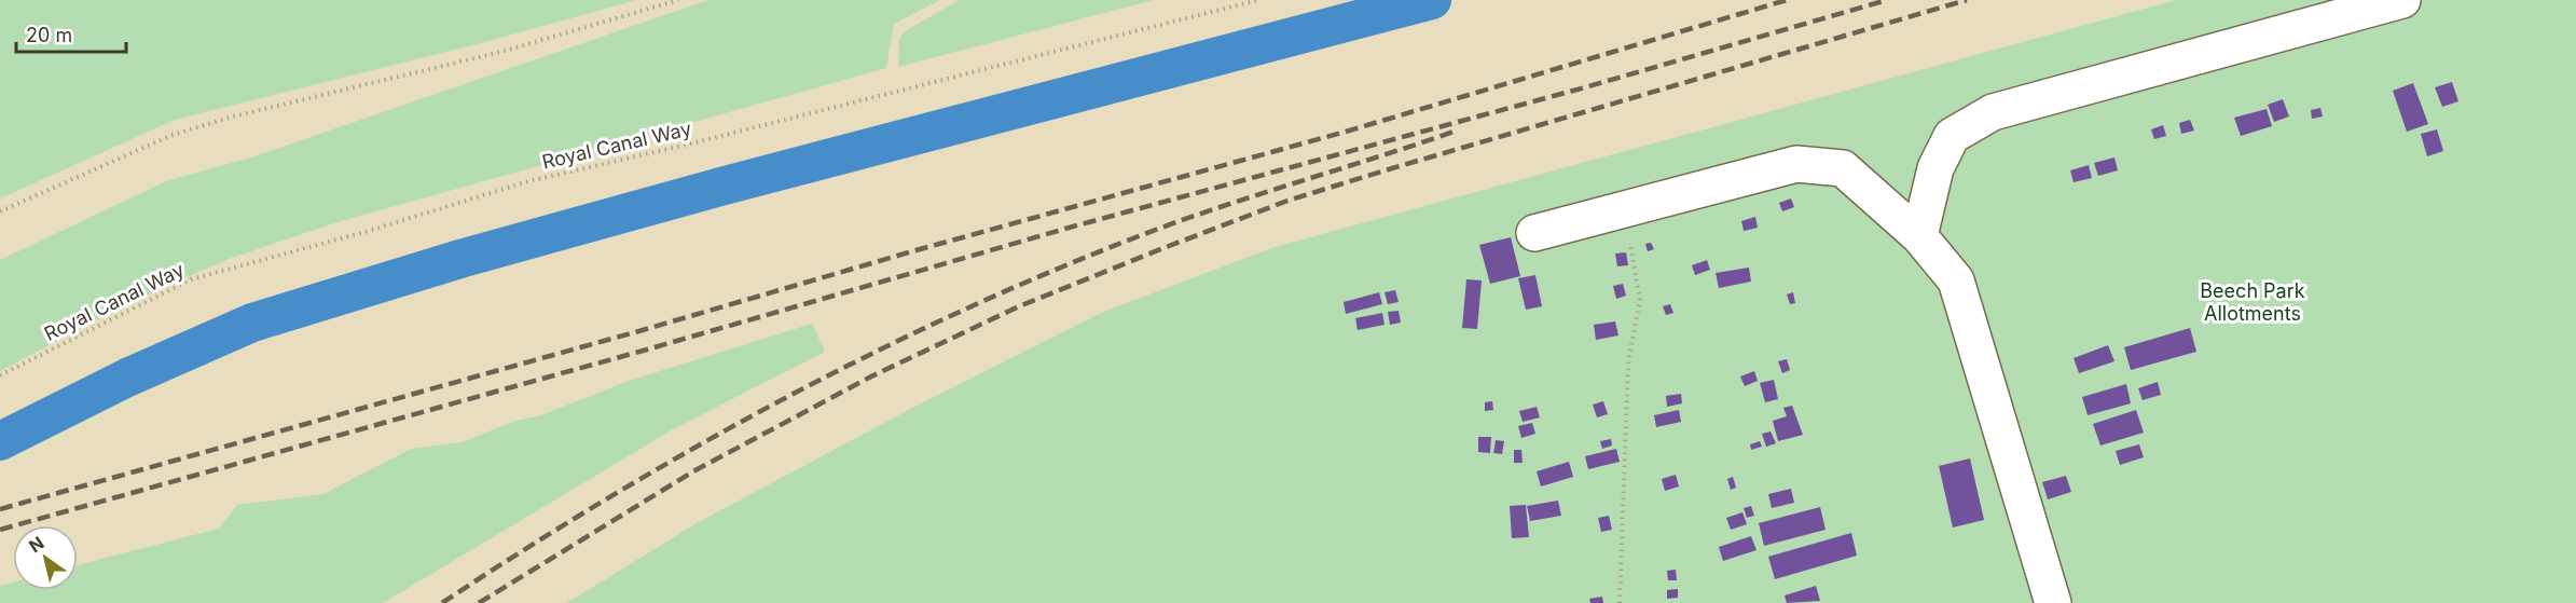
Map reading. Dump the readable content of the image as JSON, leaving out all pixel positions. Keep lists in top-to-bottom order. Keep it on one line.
{"streets":{"path":["Royal Canal Way"]},"parks":["Beech Park Allotments"],"scale_bar":"20 m","north":"top left"}
